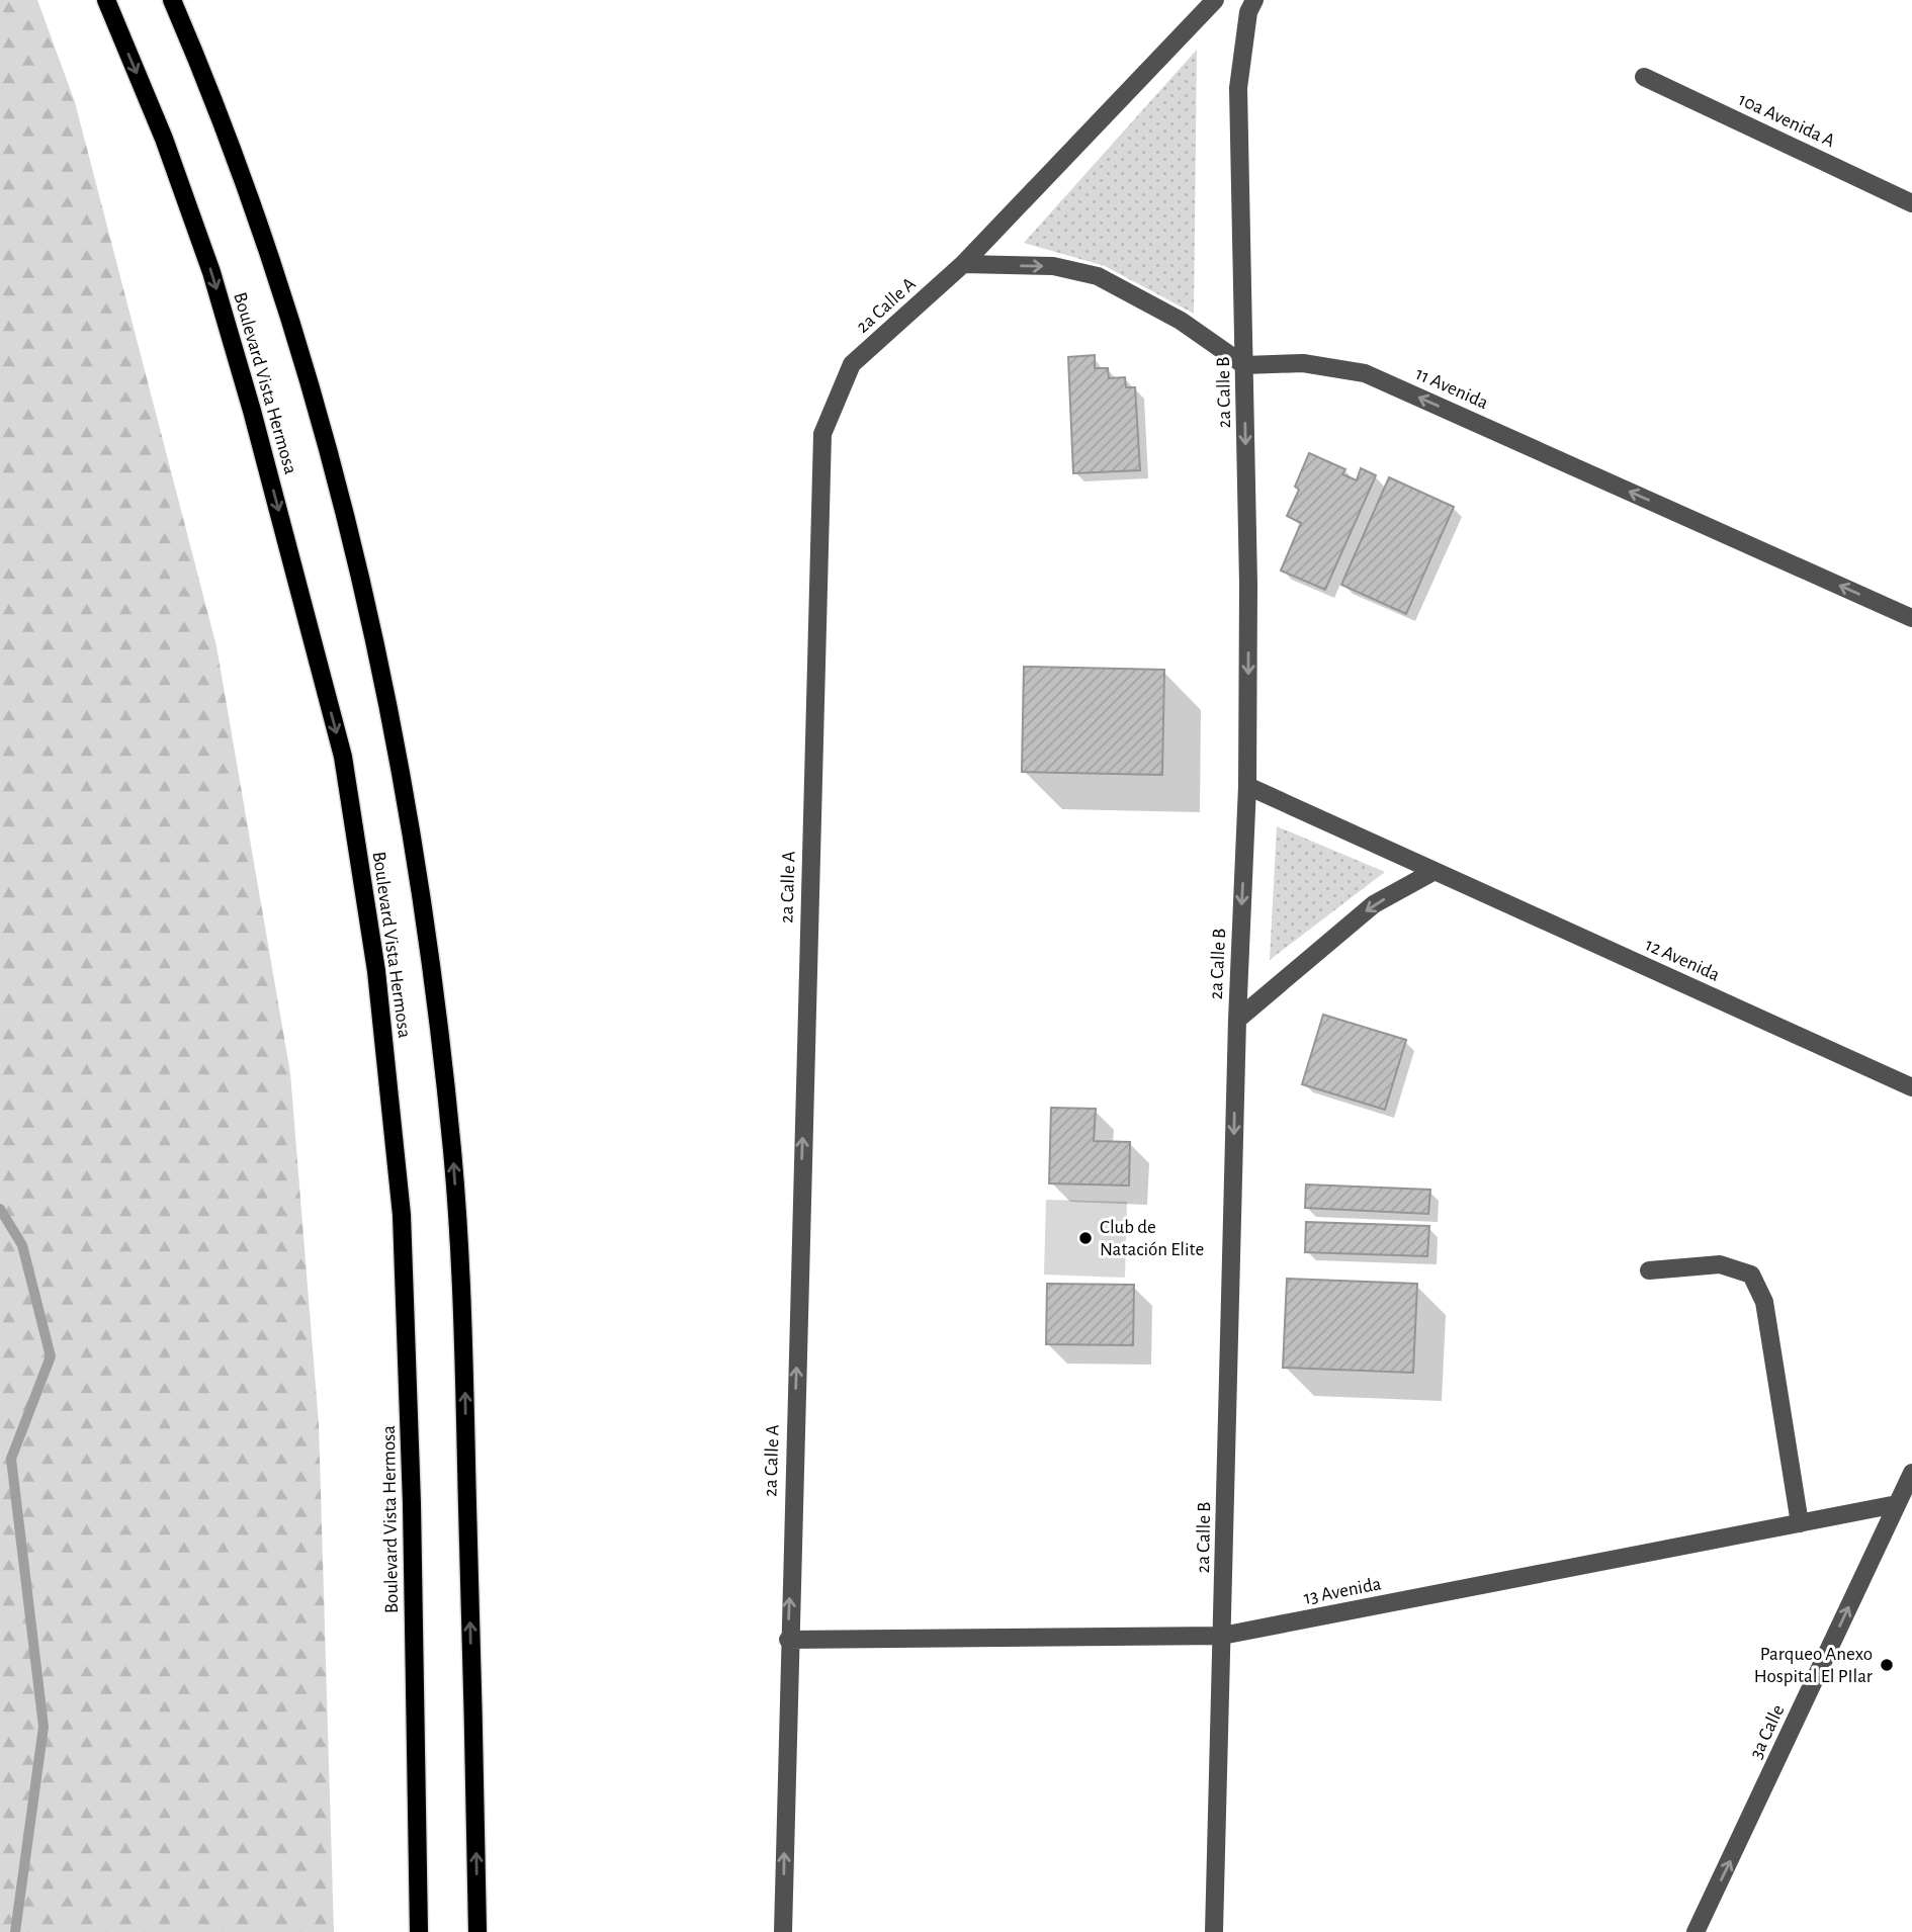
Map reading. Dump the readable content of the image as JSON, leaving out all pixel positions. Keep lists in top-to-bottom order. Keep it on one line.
{"streets":{"main road":["Boulevard Vista Hermosa"],"street":["10a Avenida A","2a Calle A","11 Avenida","2a Calle B","12 Avenida","13 Avenida","3a Calle"]},"crossings":[["2a Calle A","13 Avenida"],["11 Avenida","2a Calle B"],["2a Calle B","12 Avenida"],["2a Calle B","13 Avenida"],["13 Avenida","3a Calle"]],"one_way":["2a Calle A","11 Avenida","2a Calle B","3a Calle"],"places":["Club de Natación Elite","Parqueo Anexo Hospital El PIlar"]}
